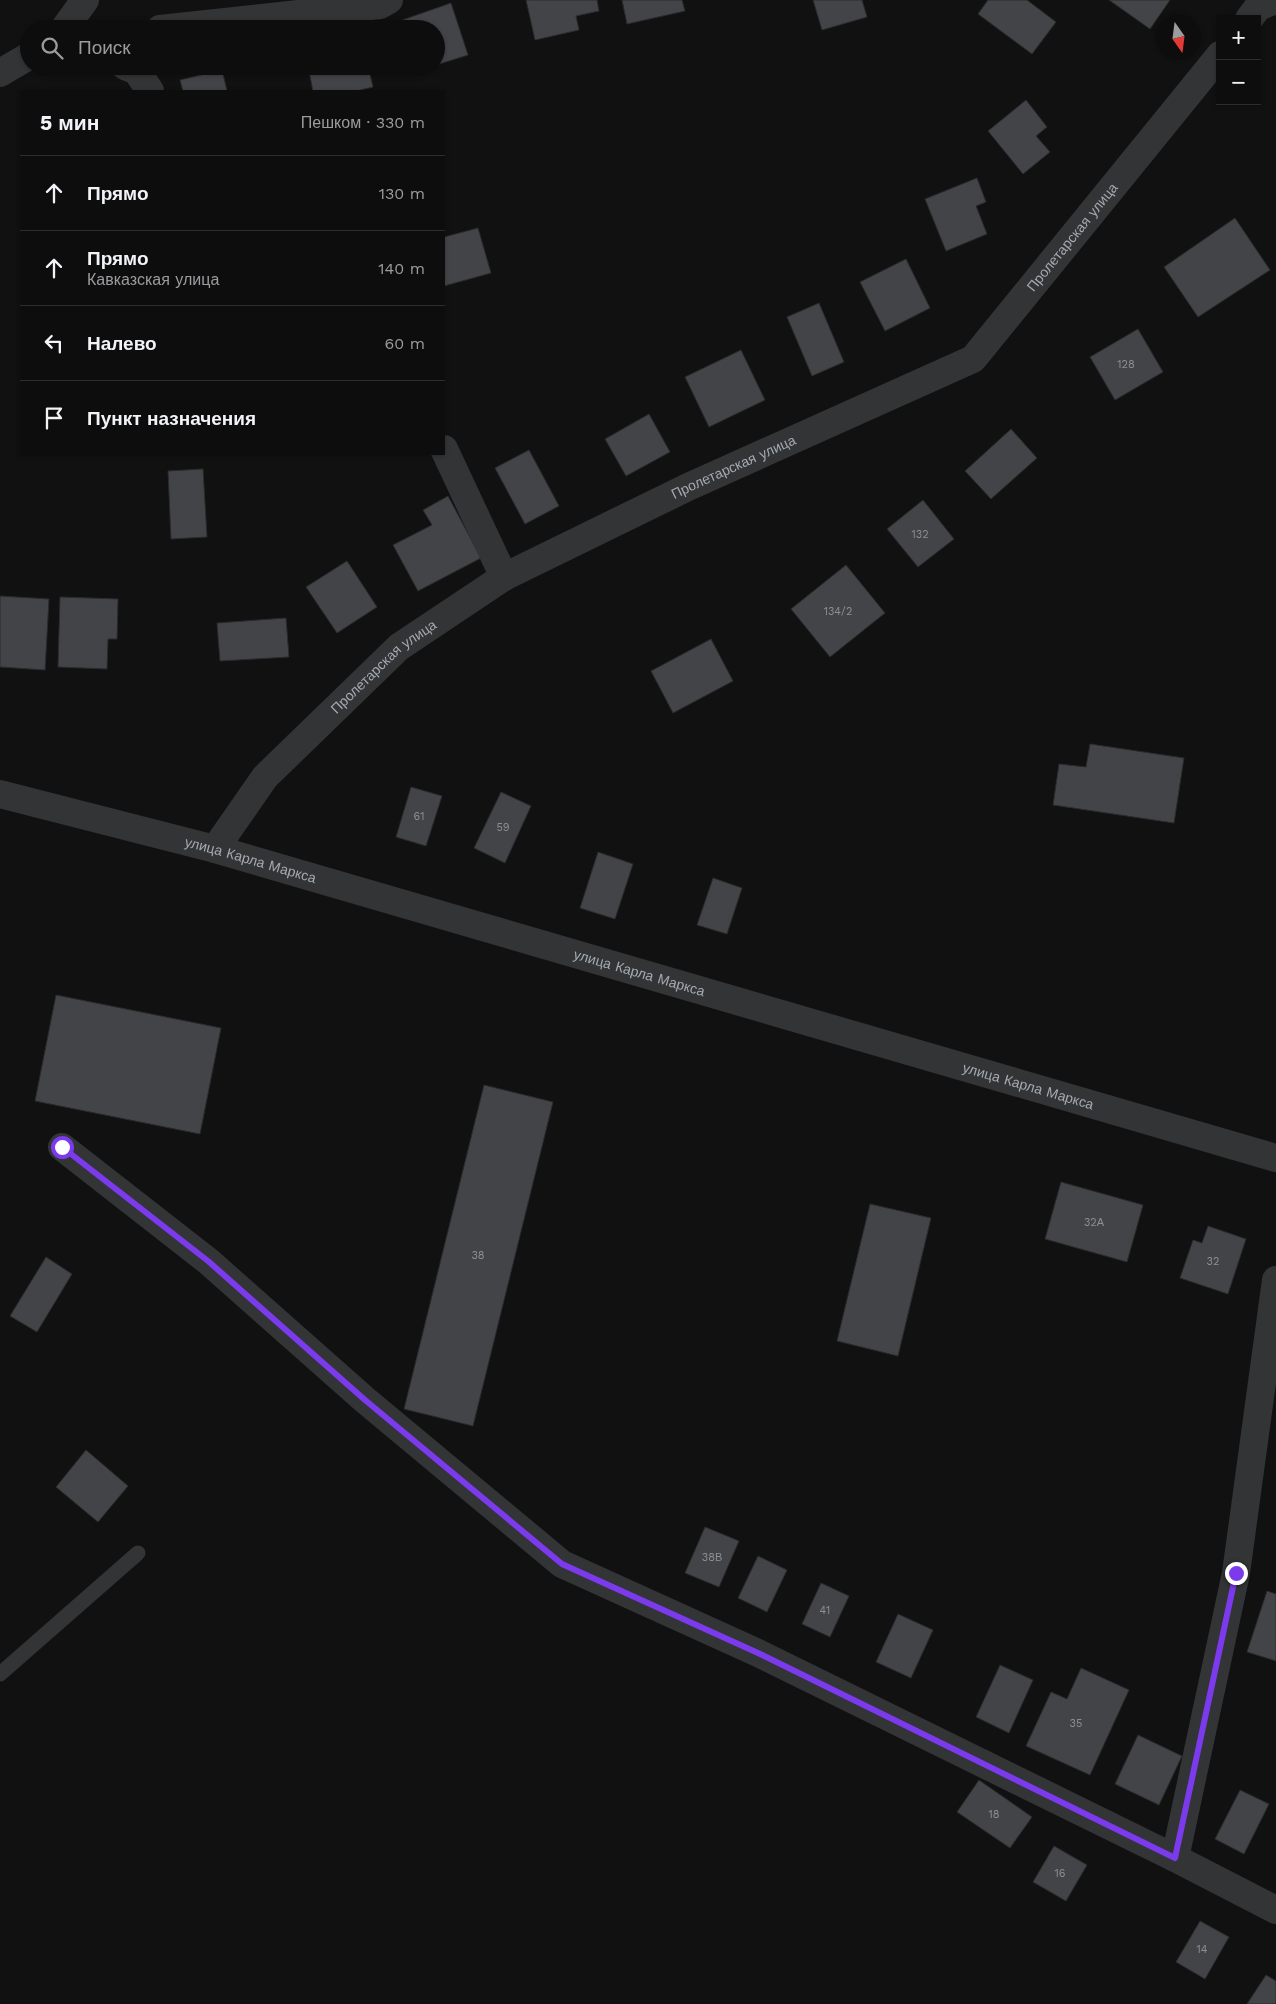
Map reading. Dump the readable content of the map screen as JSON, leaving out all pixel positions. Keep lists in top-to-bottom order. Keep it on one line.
{"streets":{"street":["Пролетарская улица","улица Карла Маркса"]},"crossings":[["Пролетарская улица","улица Карла Маркса"]],"house_numbers":["128","132","134/2","61","59","32А","38","32","38В","41","35","18","16","14"],"north":"bottom","page":{"map_buttons":["+","−"],"search":"Поиск","heading":["5 мин","Пешком · 330 m"],"list":[["Прямо","130 m"],["Прямо","Кавказская улица","140 m"],["Налево","60 m"],"Пункт назначения"]}}
